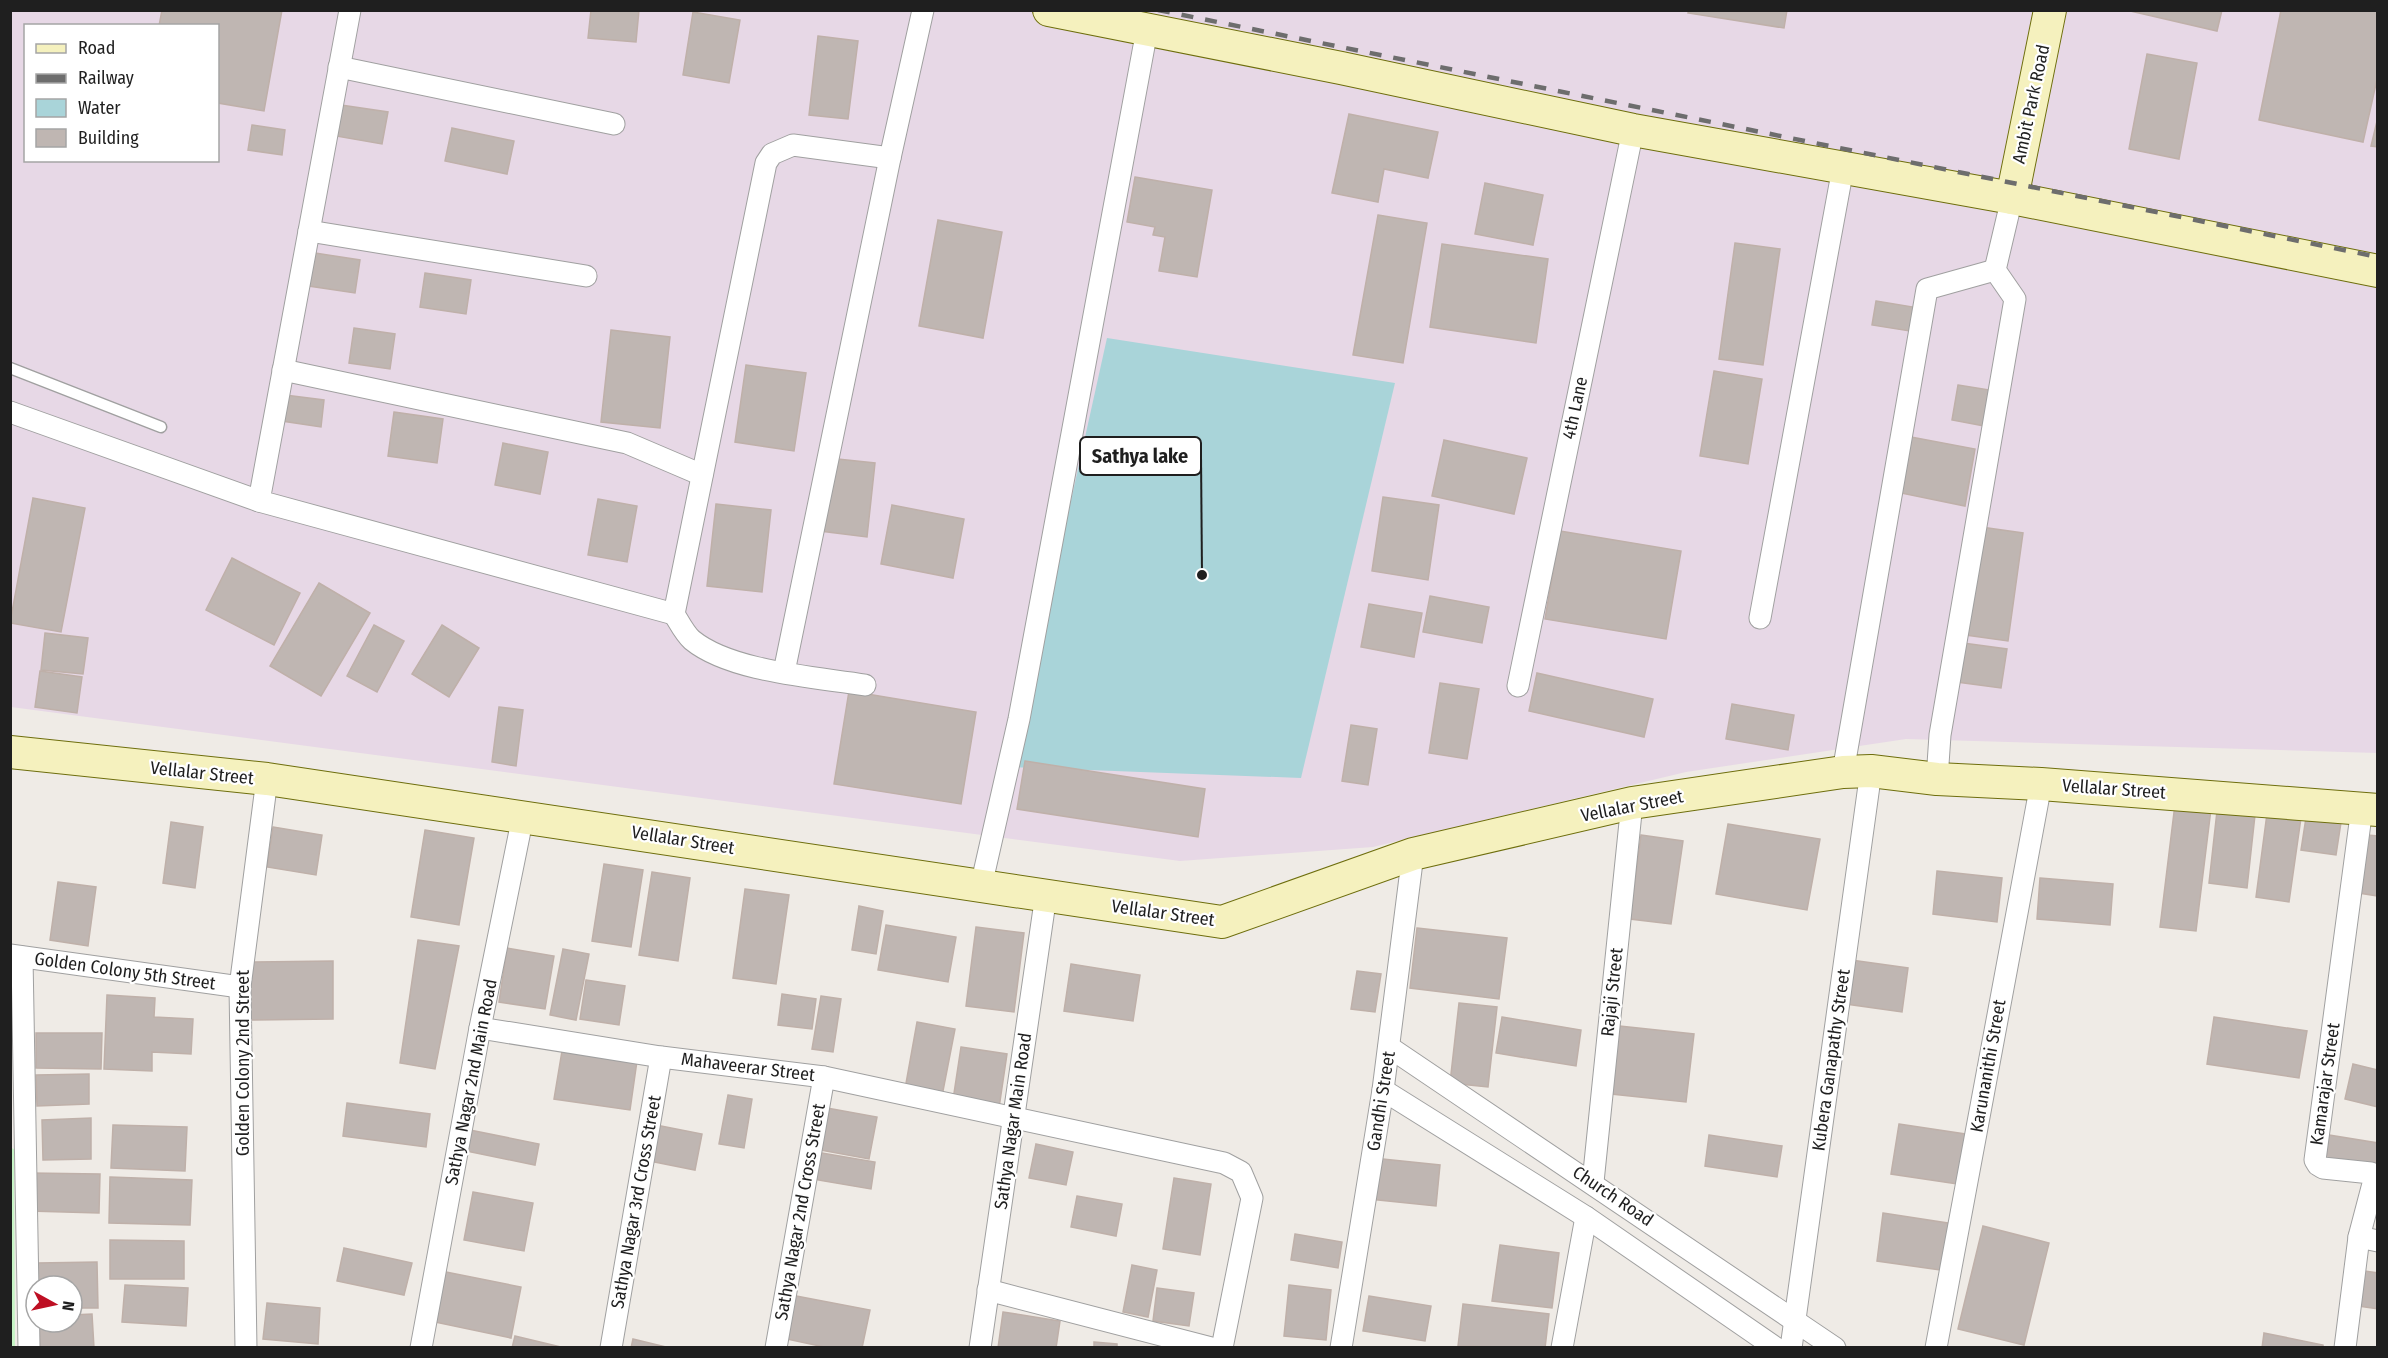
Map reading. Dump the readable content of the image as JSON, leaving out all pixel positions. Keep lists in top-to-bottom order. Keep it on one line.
{"streets":{"street":["Ambit Park Road","4th Lane","Vellalar Street","Golden Colony 5th Street","Rajaji Street","Kubera Ganapathy Street","Golden Colony 2nd Street","Karunanithi Street","Mahaveerar Street","Sathya Nagar 2nd Main Road","Kamarajar Street","Gandhi Street","Sathya Nagar Main Road","Church Road","Sathya Nagar 3rd Cross Street","Sathya Nagar 2nd Cross Street"]},"crossings":[["Vellalar Street","Rajaji Street"],["Vellalar Street","Kubera Ganapathy Street"],["Vellalar Street","Golden Colony 2nd Street"],["Vellalar Street","Karunanithi Street"],["Vellalar Street","Sathya Nagar 2nd Main Road"],["Vellalar Street","Kamarajar Street"],["Vellalar Street","Gandhi Street"],["Vellalar Street","Sathya Nagar Main Road"],["Golden Colony 5th Street","Golden Colony 2nd Street"],["Rajaji Street","Church Road"],["Kubera Ganapathy Street","Church Road"],["Mahaveerar Street","Sathya Nagar 2nd Main Road"],["Mahaveerar Street","Sathya Nagar Main Road"],["Mahaveerar Street","Sathya Nagar 3rd Cross Street"],["Mahaveerar Street","Sathya Nagar 2nd Cross Street"],["Gandhi Street","Church Road"]],"places":["Sathya lake"],"legend":["Road","Railway","Water","Building"],"north":"right"}
